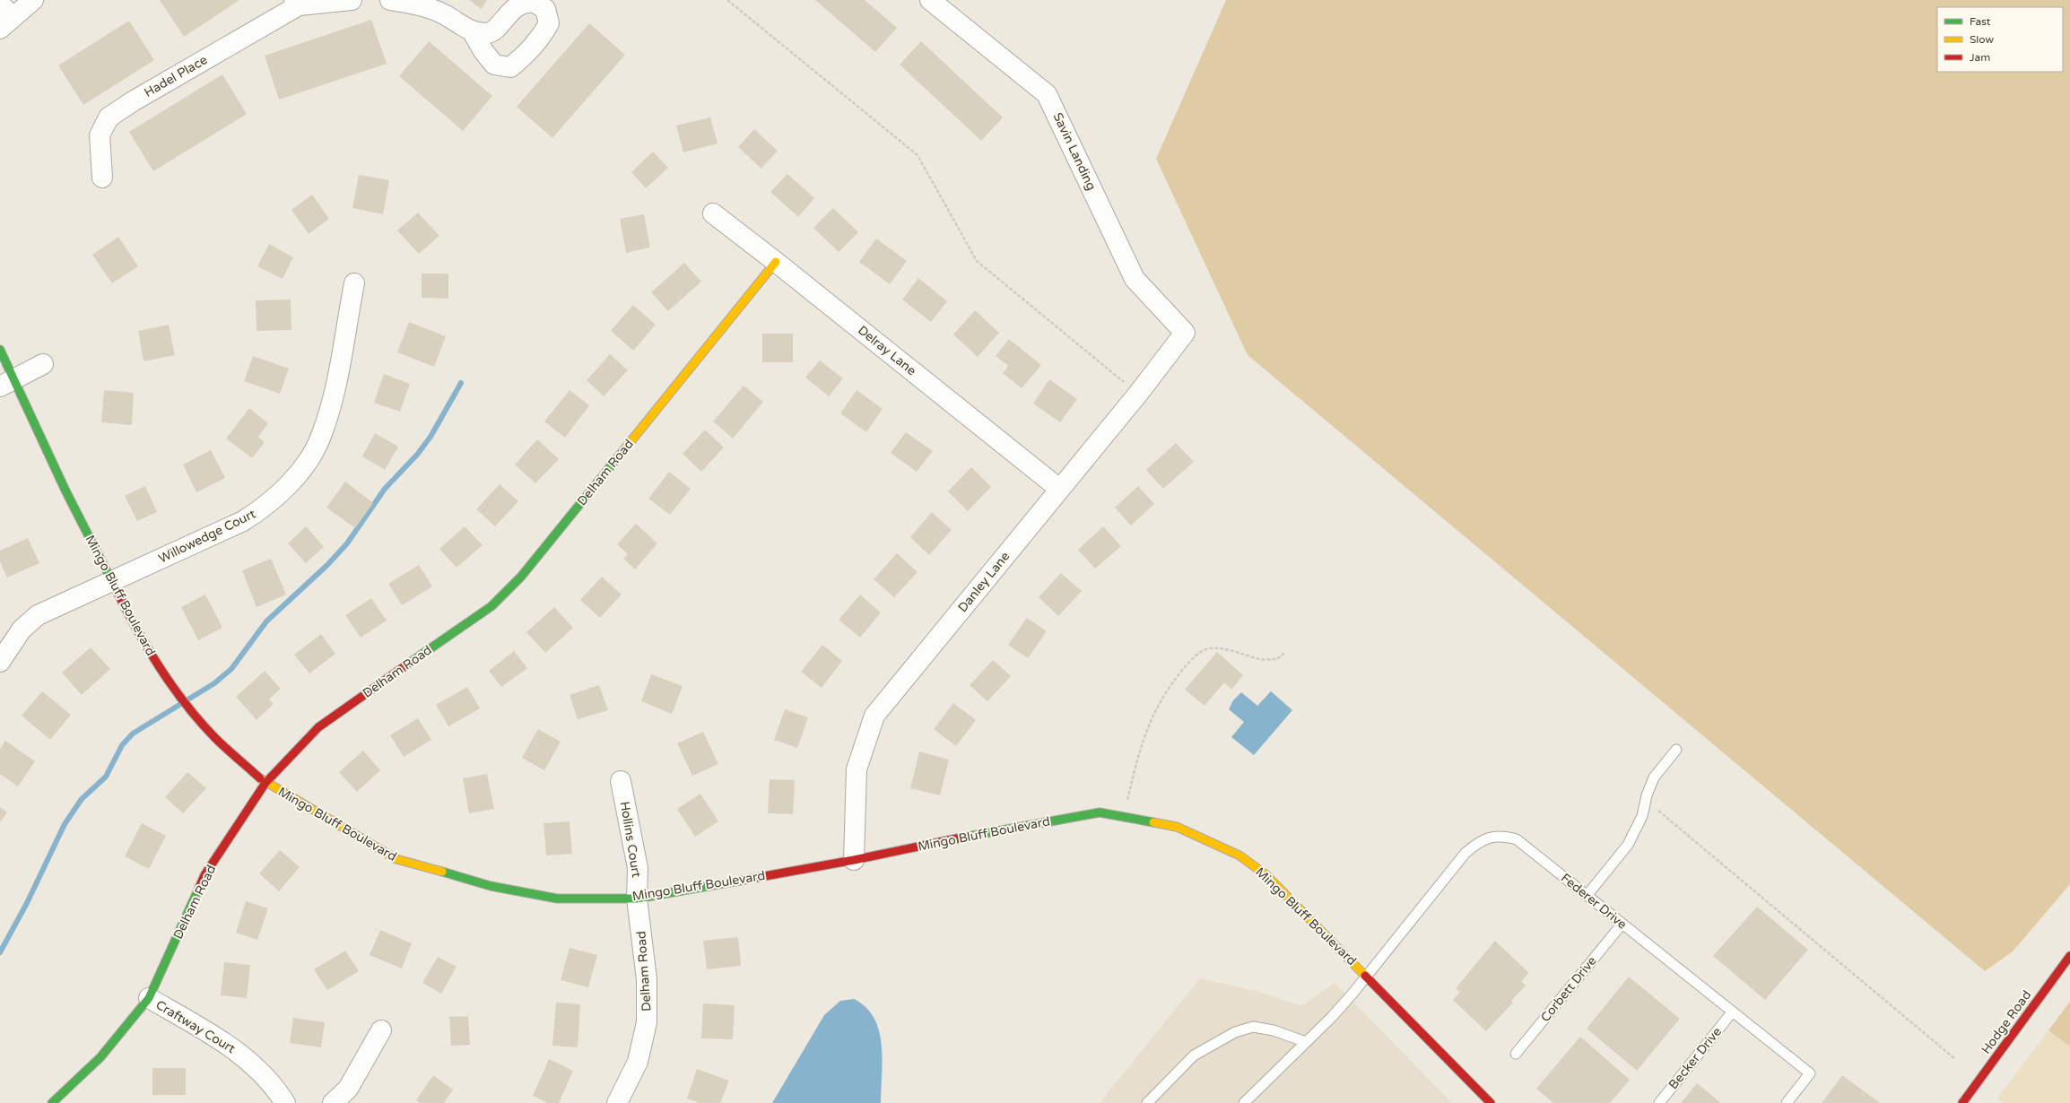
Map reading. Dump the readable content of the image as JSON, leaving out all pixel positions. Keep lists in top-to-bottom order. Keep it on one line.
{"streets":{"street":["Hadel Place","Savin Landing","Delray Lane","Delham Road","Willowedge Court","Danley Lane","Mingo Bluff Boulevard","Hollins Court","Hodge Road","Craftway Court"],"lane":["Federer Drive","Corbett Drive","Becker Drive"]},"crossings":[["Savin Landing","Danley Lane"],["Delray Lane","Delham Road"],["Delray Lane","Danley Lane"],["Delham Road","Mingo Bluff Boulevard"],["Delham Road","Hollins Court"],["Delham Road","Craftway Court"],["Willowedge Court","Mingo Bluff Boulevard"],["Danley Lane","Mingo Bluff Boulevard"],["Mingo Bluff Boulevard","Hollins Court"],["Mingo Bluff Boulevard","Federer Drive"],["Federer Drive","Corbett Drive"],["Federer Drive","Becker Drive"]],"legend":["Fast","Slow","Jam"]}
